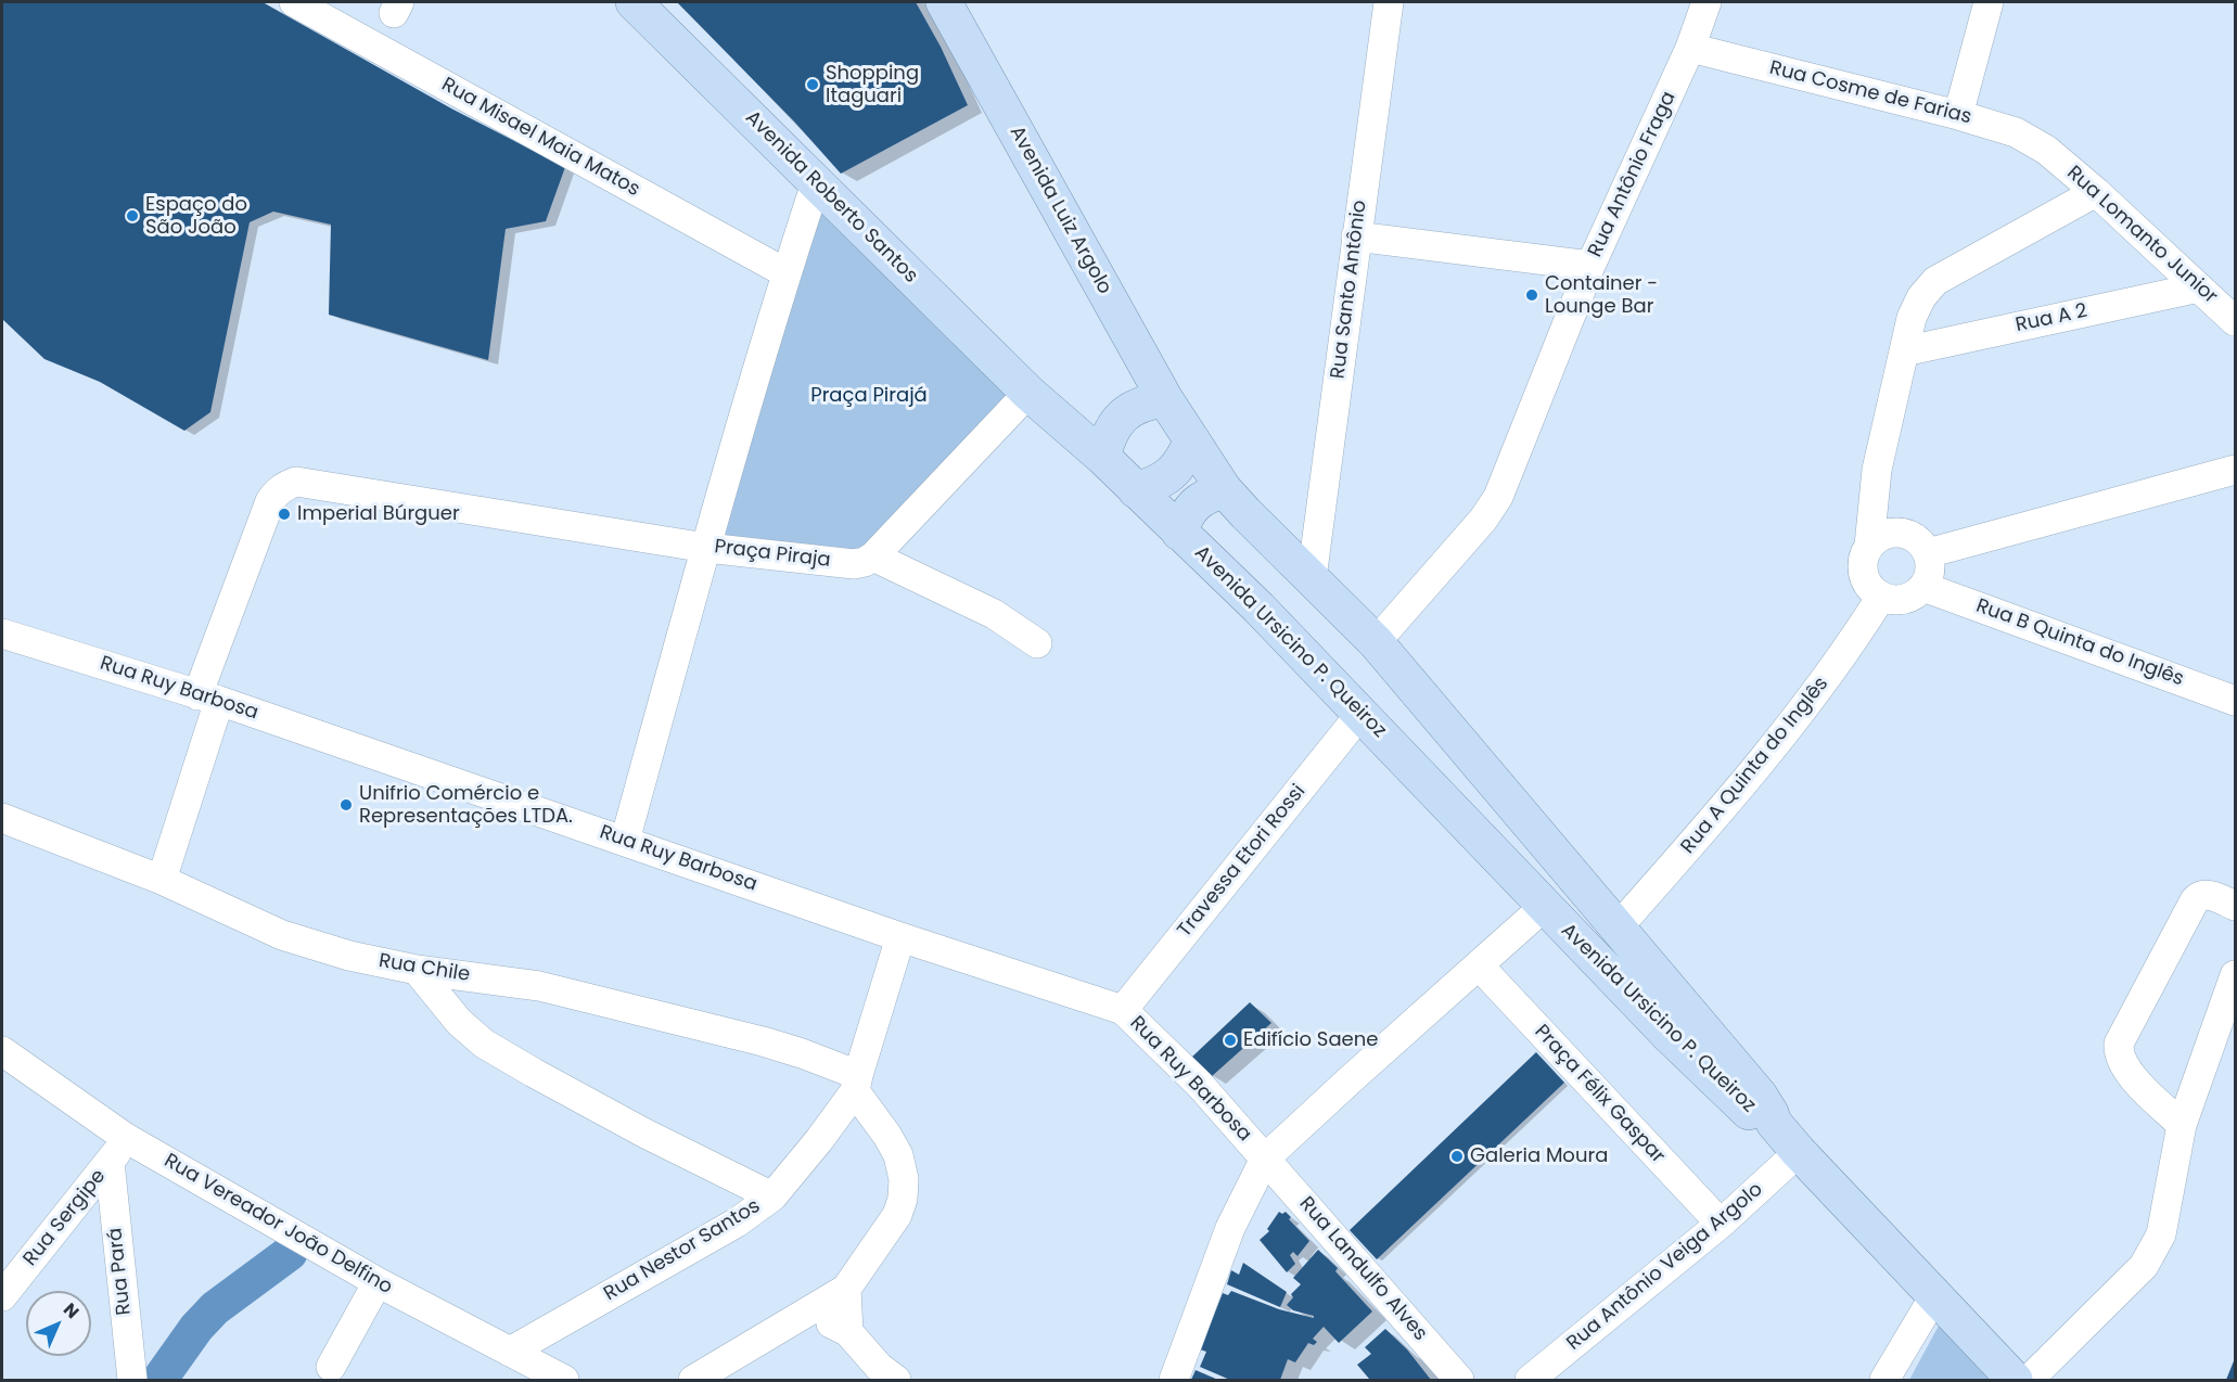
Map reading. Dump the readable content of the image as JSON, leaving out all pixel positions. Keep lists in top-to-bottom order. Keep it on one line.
{"streets":{"main road":["Avenida Roberto Santos","Avenida Luiz Argolo","Avenida Ursicino P. Queiroz"],"street":["Rua Cosme de Farias","Rua Misael Maia Matos","Rua Antônio Fraga","Rua Lomanto Junior","Rua Santo Antônio","Rua A 2","Praça Piraja","Rua B Quinta do Inglês","Rua Ruy Barbosa","Rua A Quinta do Inglês","Travessa Etori Rossi","Rua Chile","Praça Félix Gaspar","Rua Sergipe","Rua Vereador João Delfino","Rua Nestor Santos","Rua Antônio Veiga Argolo","Rua Landulfo Alves","Rua Pará"]},"crossings":[["Rua Cosme de Farias","Rua Antônio Fraga"],["Rua Cosme de Farias","Rua Lomanto Junior"],["Rua Misael Maia Matos","Praça Piraja"],["Rua Antônio Fraga","Avenida Ursicino P. Queiroz"],["Avenida Roberto Santos","Praça Piraja"],["Avenida Roberto Santos","Avenida Ursicino P. Queiroz"],["Avenida Luiz Argolo","Avenida Ursicino P. Queiroz"],["Rua Lomanto Junior","Rua A 2"],["Rua Santo Antônio","Avenida Ursicino P. Queiroz"],["Avenida Ursicino P. Queiroz","Rua A Quinta do Inglês"],["Avenida Ursicino P. Queiroz","Travessa Etori Rossi"],["Rua B Quinta do Inglês","Rua A Quinta do Inglês"],["Rua Ruy Barbosa","Travessa Etori Rossi"],["Rua Ruy Barbosa","Rua Nestor Santos"],["Rua Ruy Barbosa","Rua Landulfo Alves"],["Rua Chile","Rua Nestor Santos"],["Praça Félix Gaspar","Rua Antônio Veiga Argolo"],["Rua Sergipe","Rua Vereador João Delfino"],["Rua Sergipe","Rua Pará"],["Rua Vereador João Delfino","Rua Nestor Santos"]],"parks":["Praça Pirajá"],"places":["Shopping Itaguari","Espaço do São João","Container - Lounge Bar","Imperial Búrguer","Unifrio Comércio e Representações LTDA.","Edifício Saene","Galeria Moura"],"north":"top right"}
